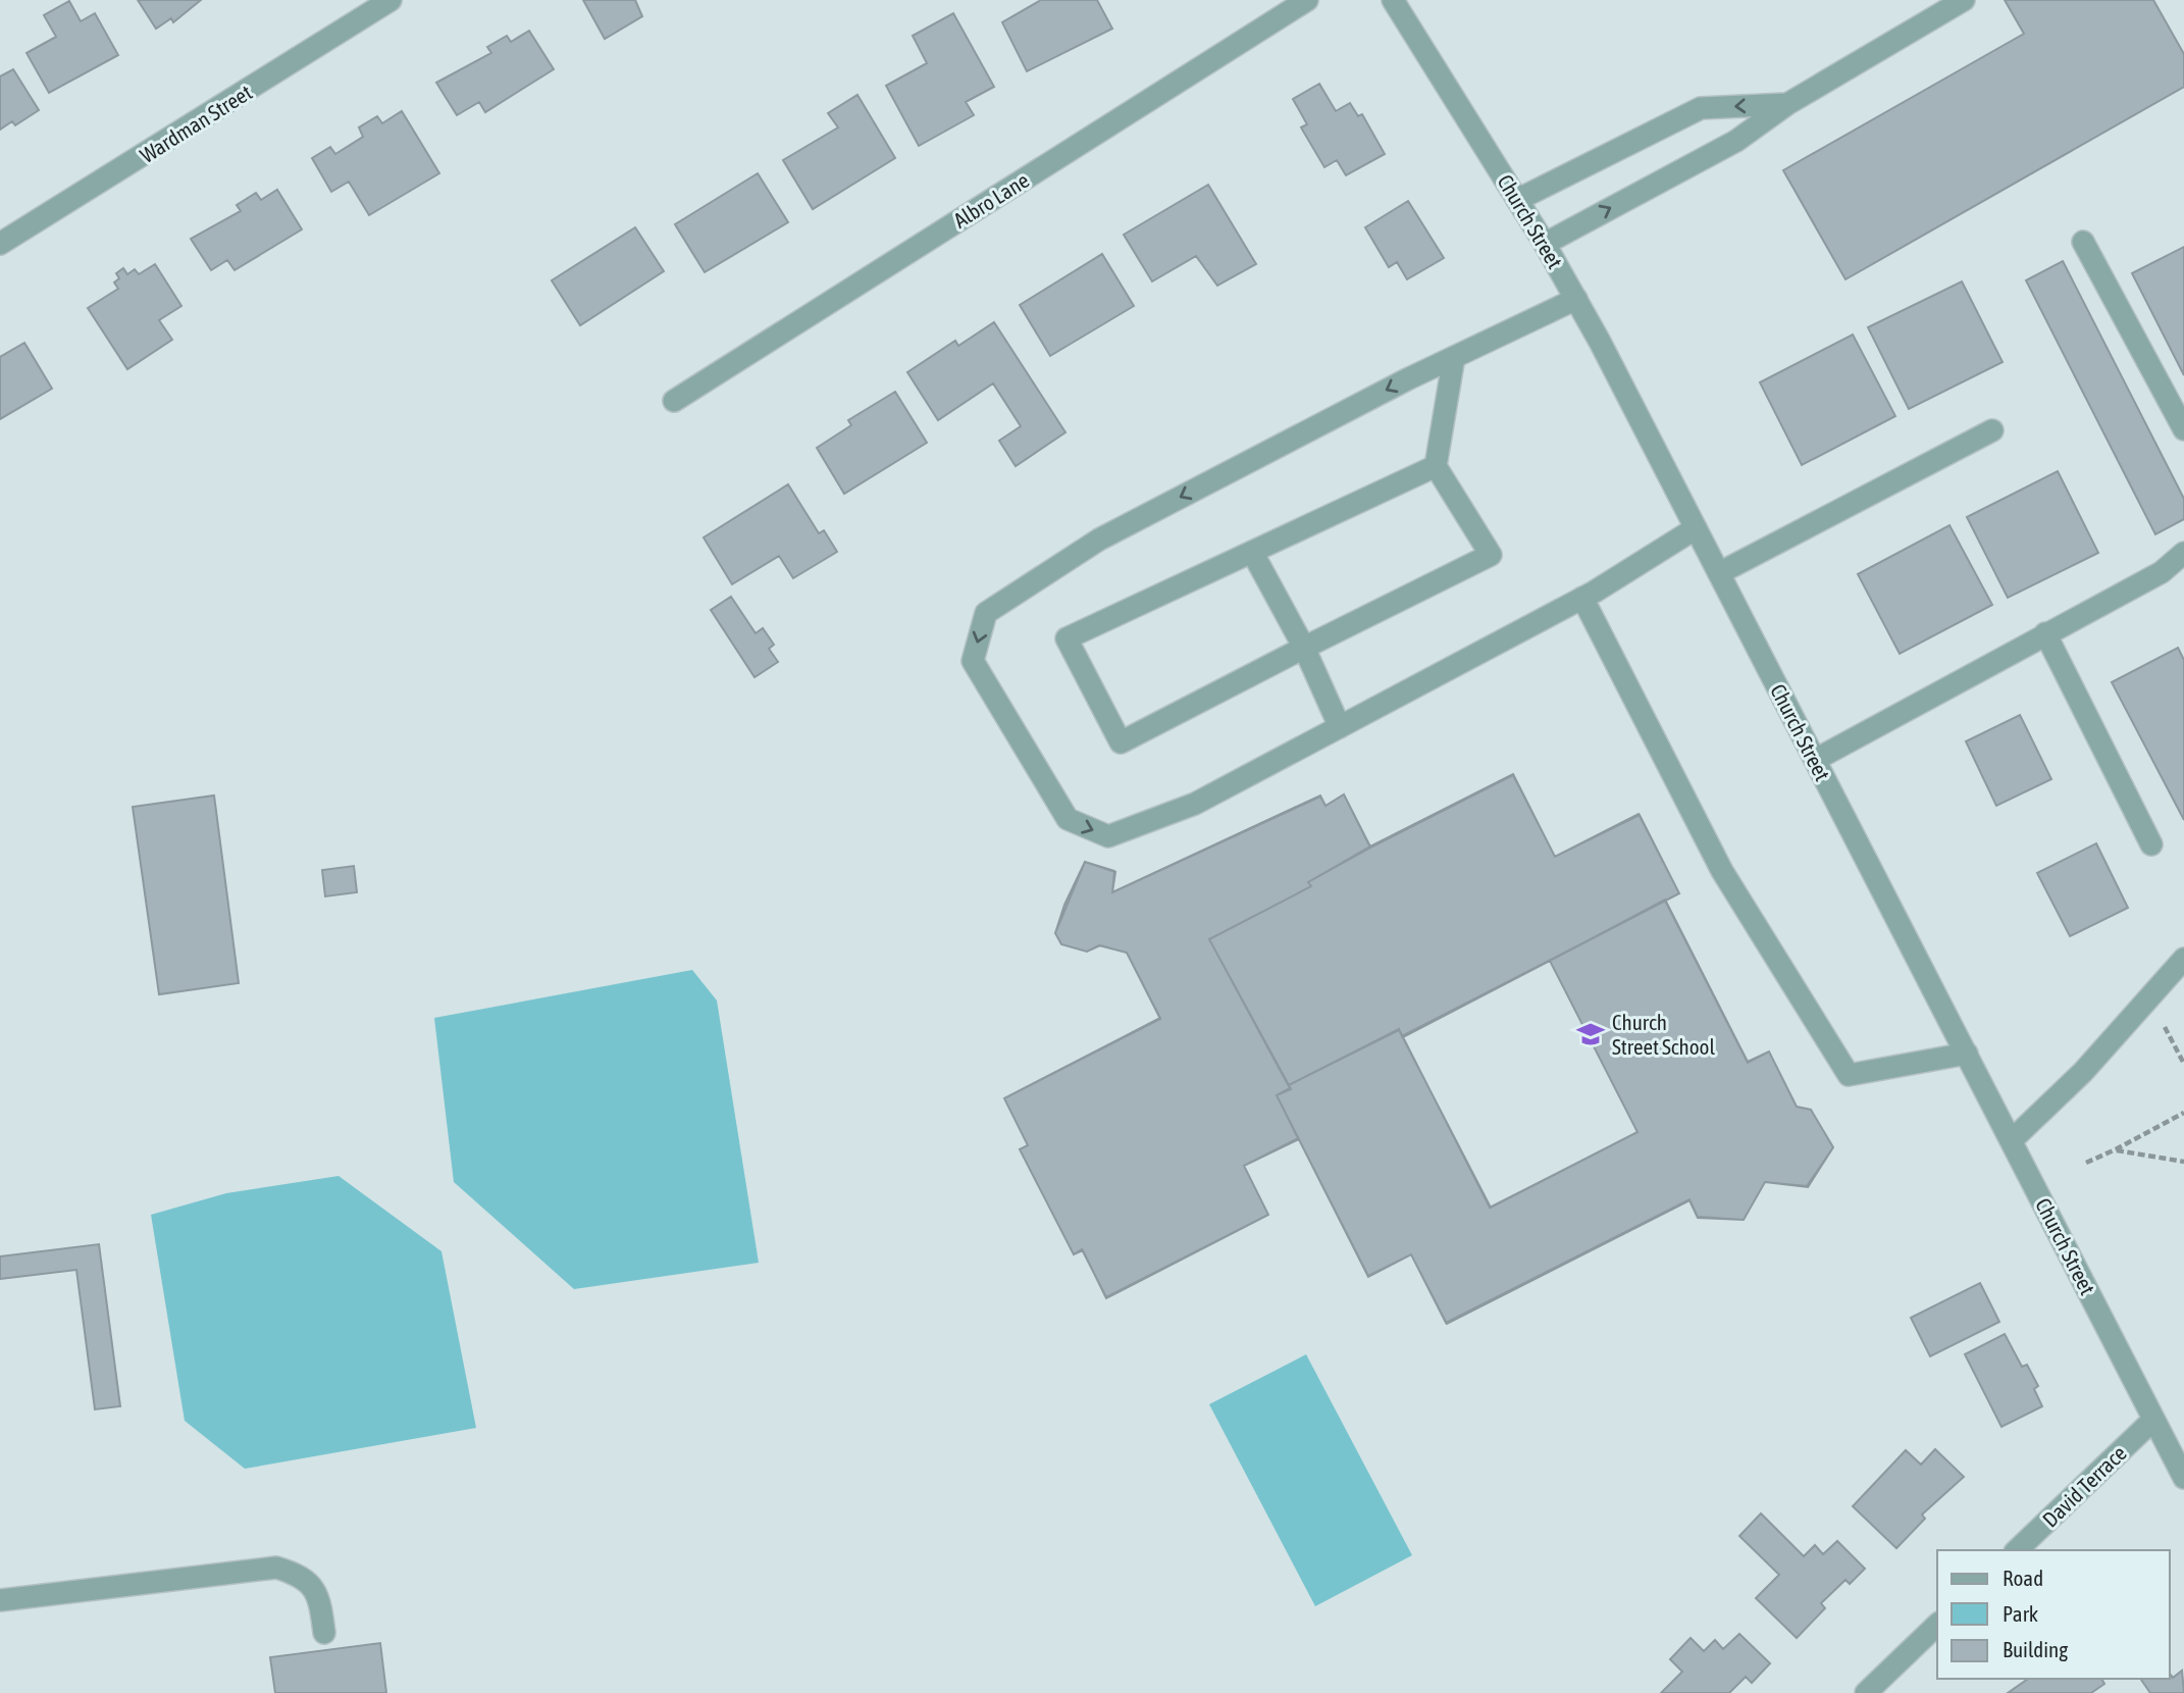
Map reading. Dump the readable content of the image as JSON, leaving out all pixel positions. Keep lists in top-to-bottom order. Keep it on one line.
{"streets":{"street":["Wardman Street","Albro Lane","Church Street","David Terrace"]},"crossings":[["Church Street","David Terrace"]],"places":{"school or university":["Church Street School"]},"legend":["Road","Park","Building"]}
